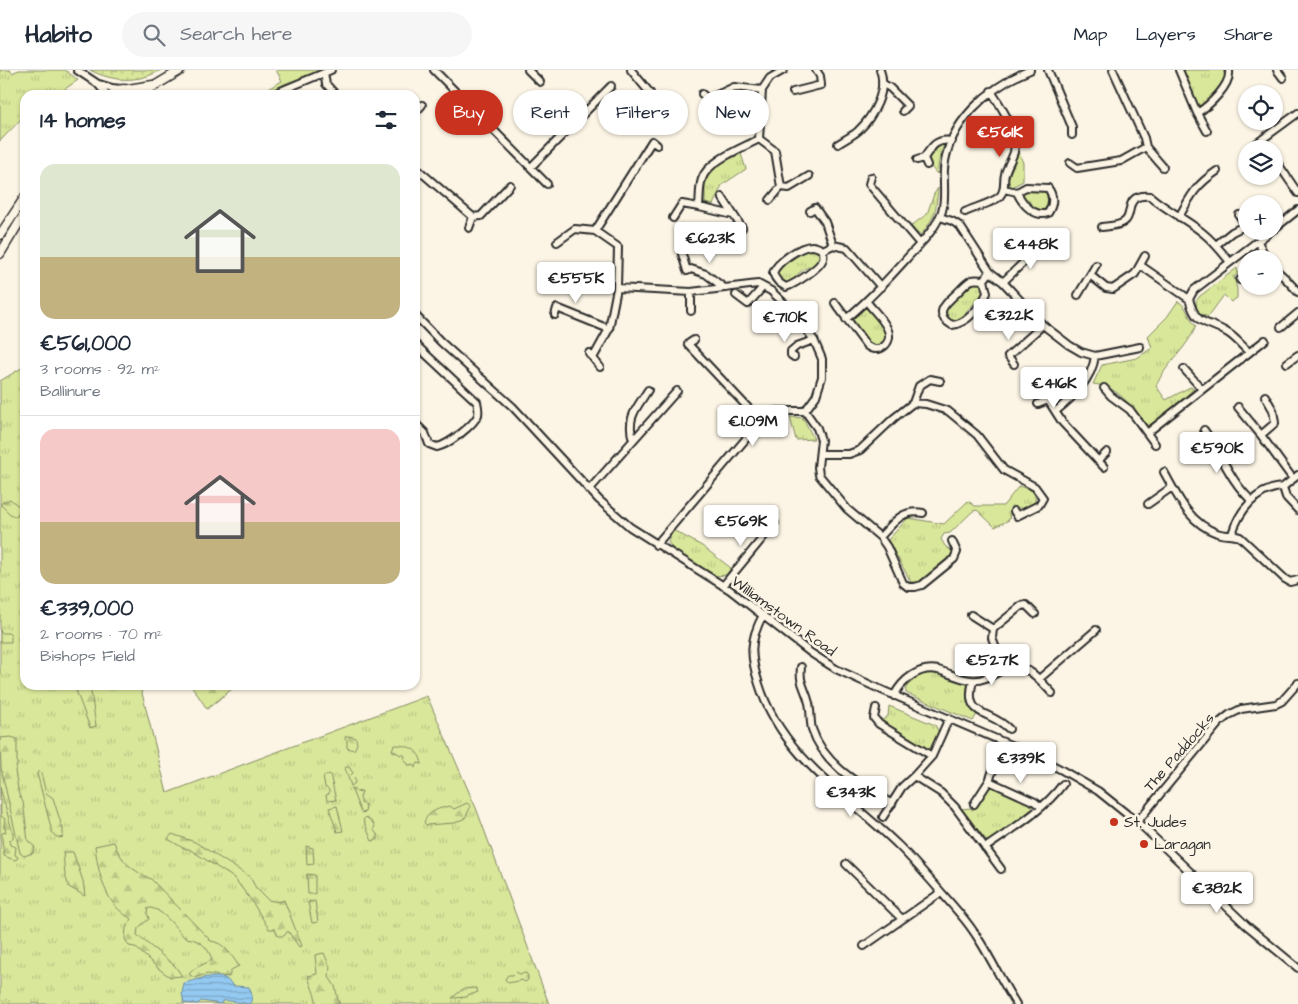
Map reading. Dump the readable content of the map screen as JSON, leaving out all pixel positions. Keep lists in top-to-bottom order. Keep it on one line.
{"streets":{"street":["Williamstown Road","The Paddocks"]},"crossings":[["Williamstown Road","The Paddocks"]],"places":["St. Judes","Laragan"],"page":{"header":"Habito","search":"Search here","nav":["Map","Layers","Share"],"map_buttons":["+","−"],"chip":["Buy","Rent","Filters","New"],"heading":"14 homes","price":["€561K","€623K","€448K","€555K","€322K","€710K","€416K","€1.09M","€590K","€569K","€527K","€339K","€343K","€382K"],"list":[{"name":"€561,000","note":"3 rooms · 92 m² · Ballinure"},{"name":"€339,000","note":"2 rooms · 70 m² · Bishops Field"}]}}
